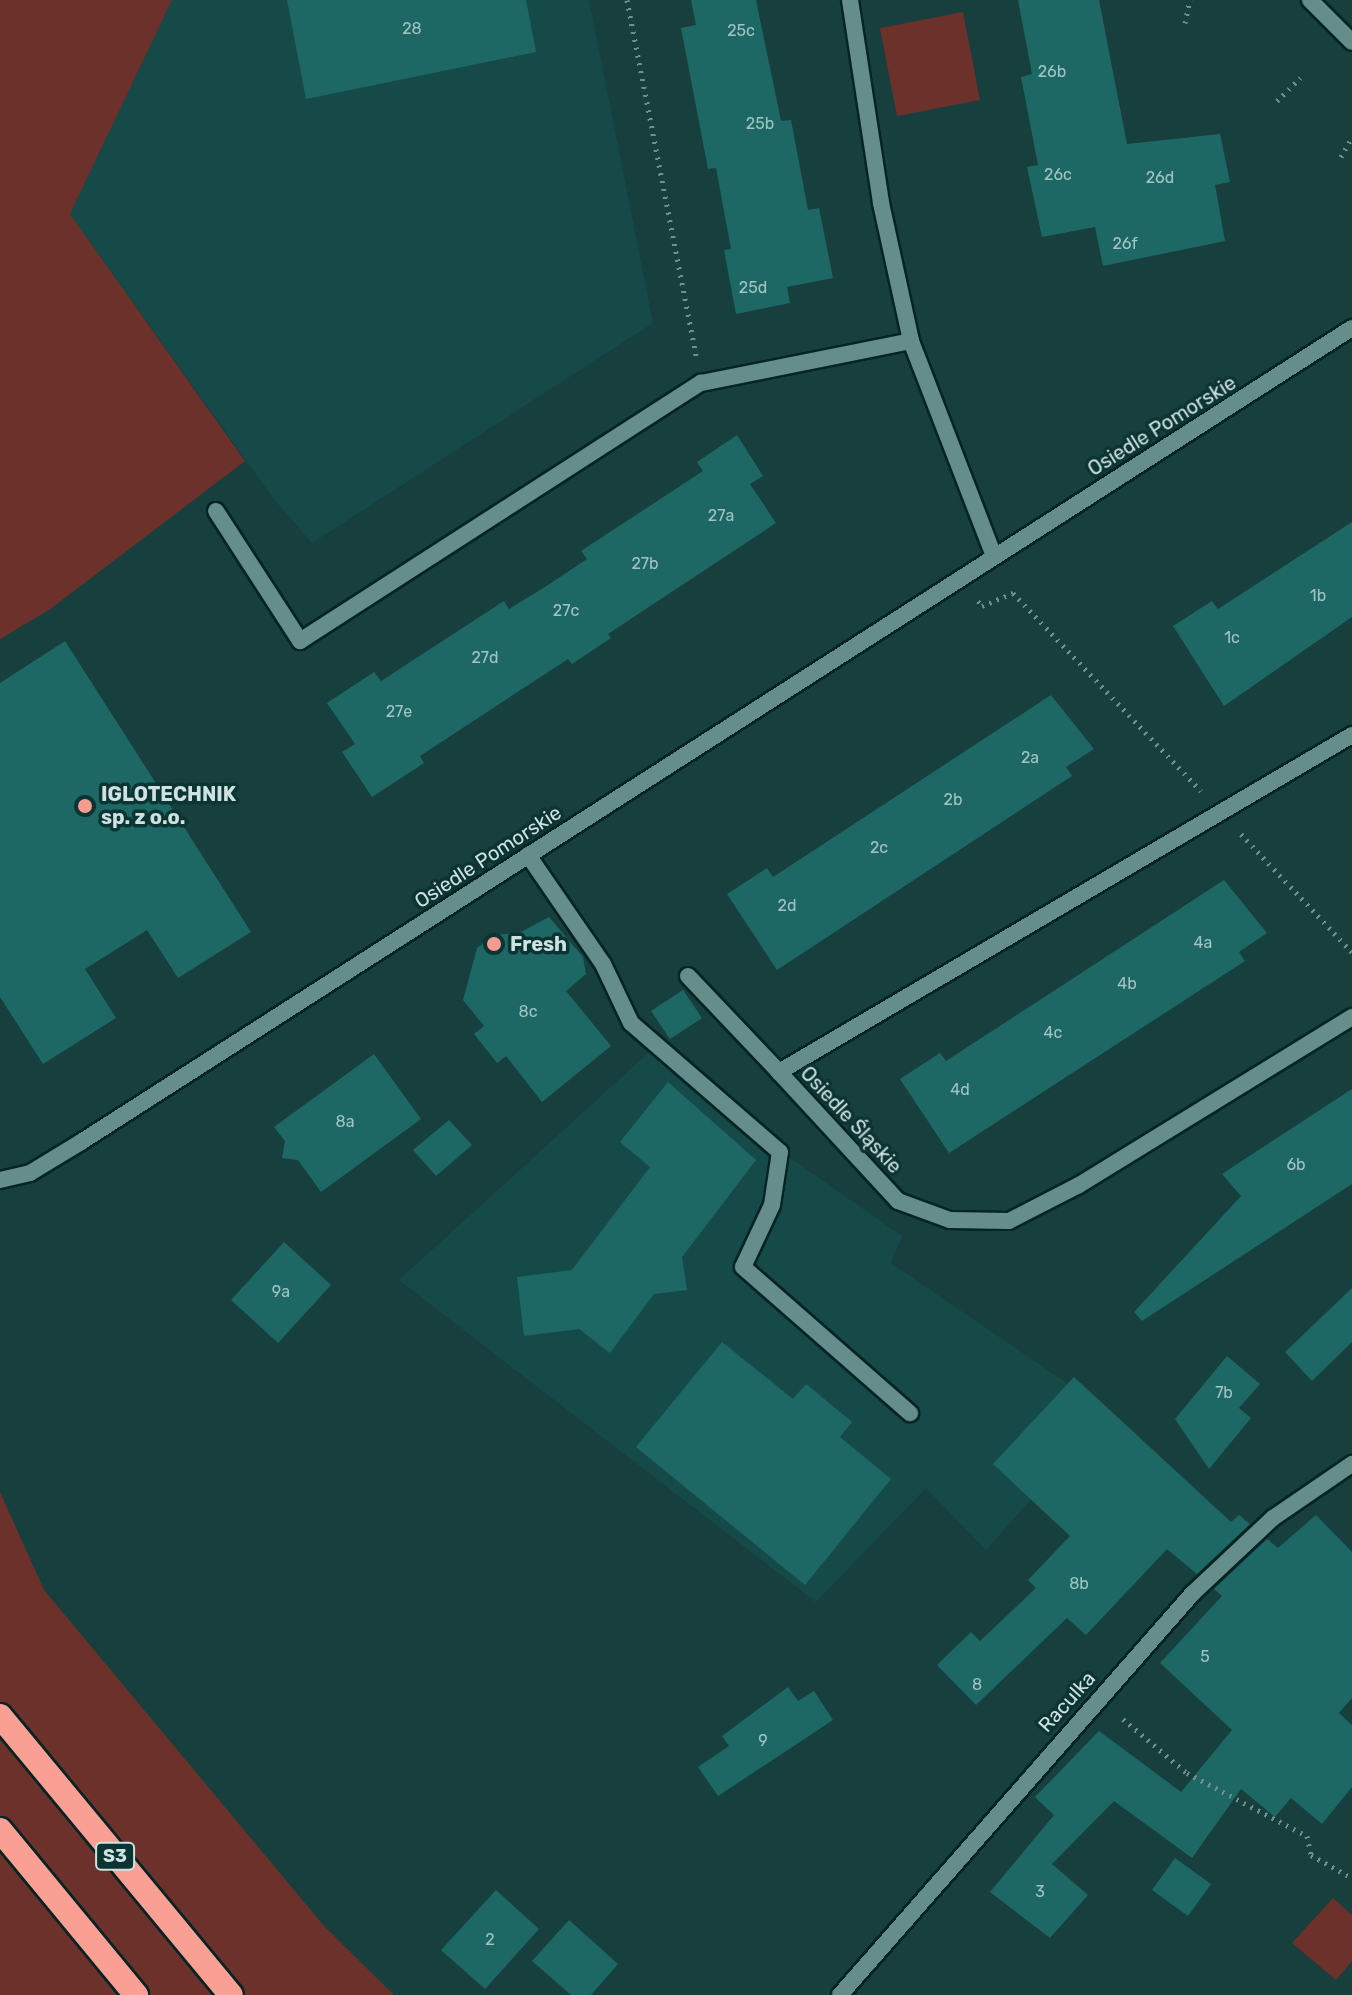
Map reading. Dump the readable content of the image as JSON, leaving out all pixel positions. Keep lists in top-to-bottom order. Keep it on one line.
{"streets":{"highway":["S3"],"street":["Osiedle Pomorskie","Osiedle Śląskie","Raculka"]},"places":["IGLOTECHNIK sp. z o.o.","Fresh"],"house_numbers":["28","25c","26b","25b","26c","26d","26f","25d","27a","27b","1b","27c","1c","27d","27e","2a","2b","2c","2d","4a","4b","8c","4c","4d","8a","6b","9a","7b","8b","5","8","9","3","2"]}
